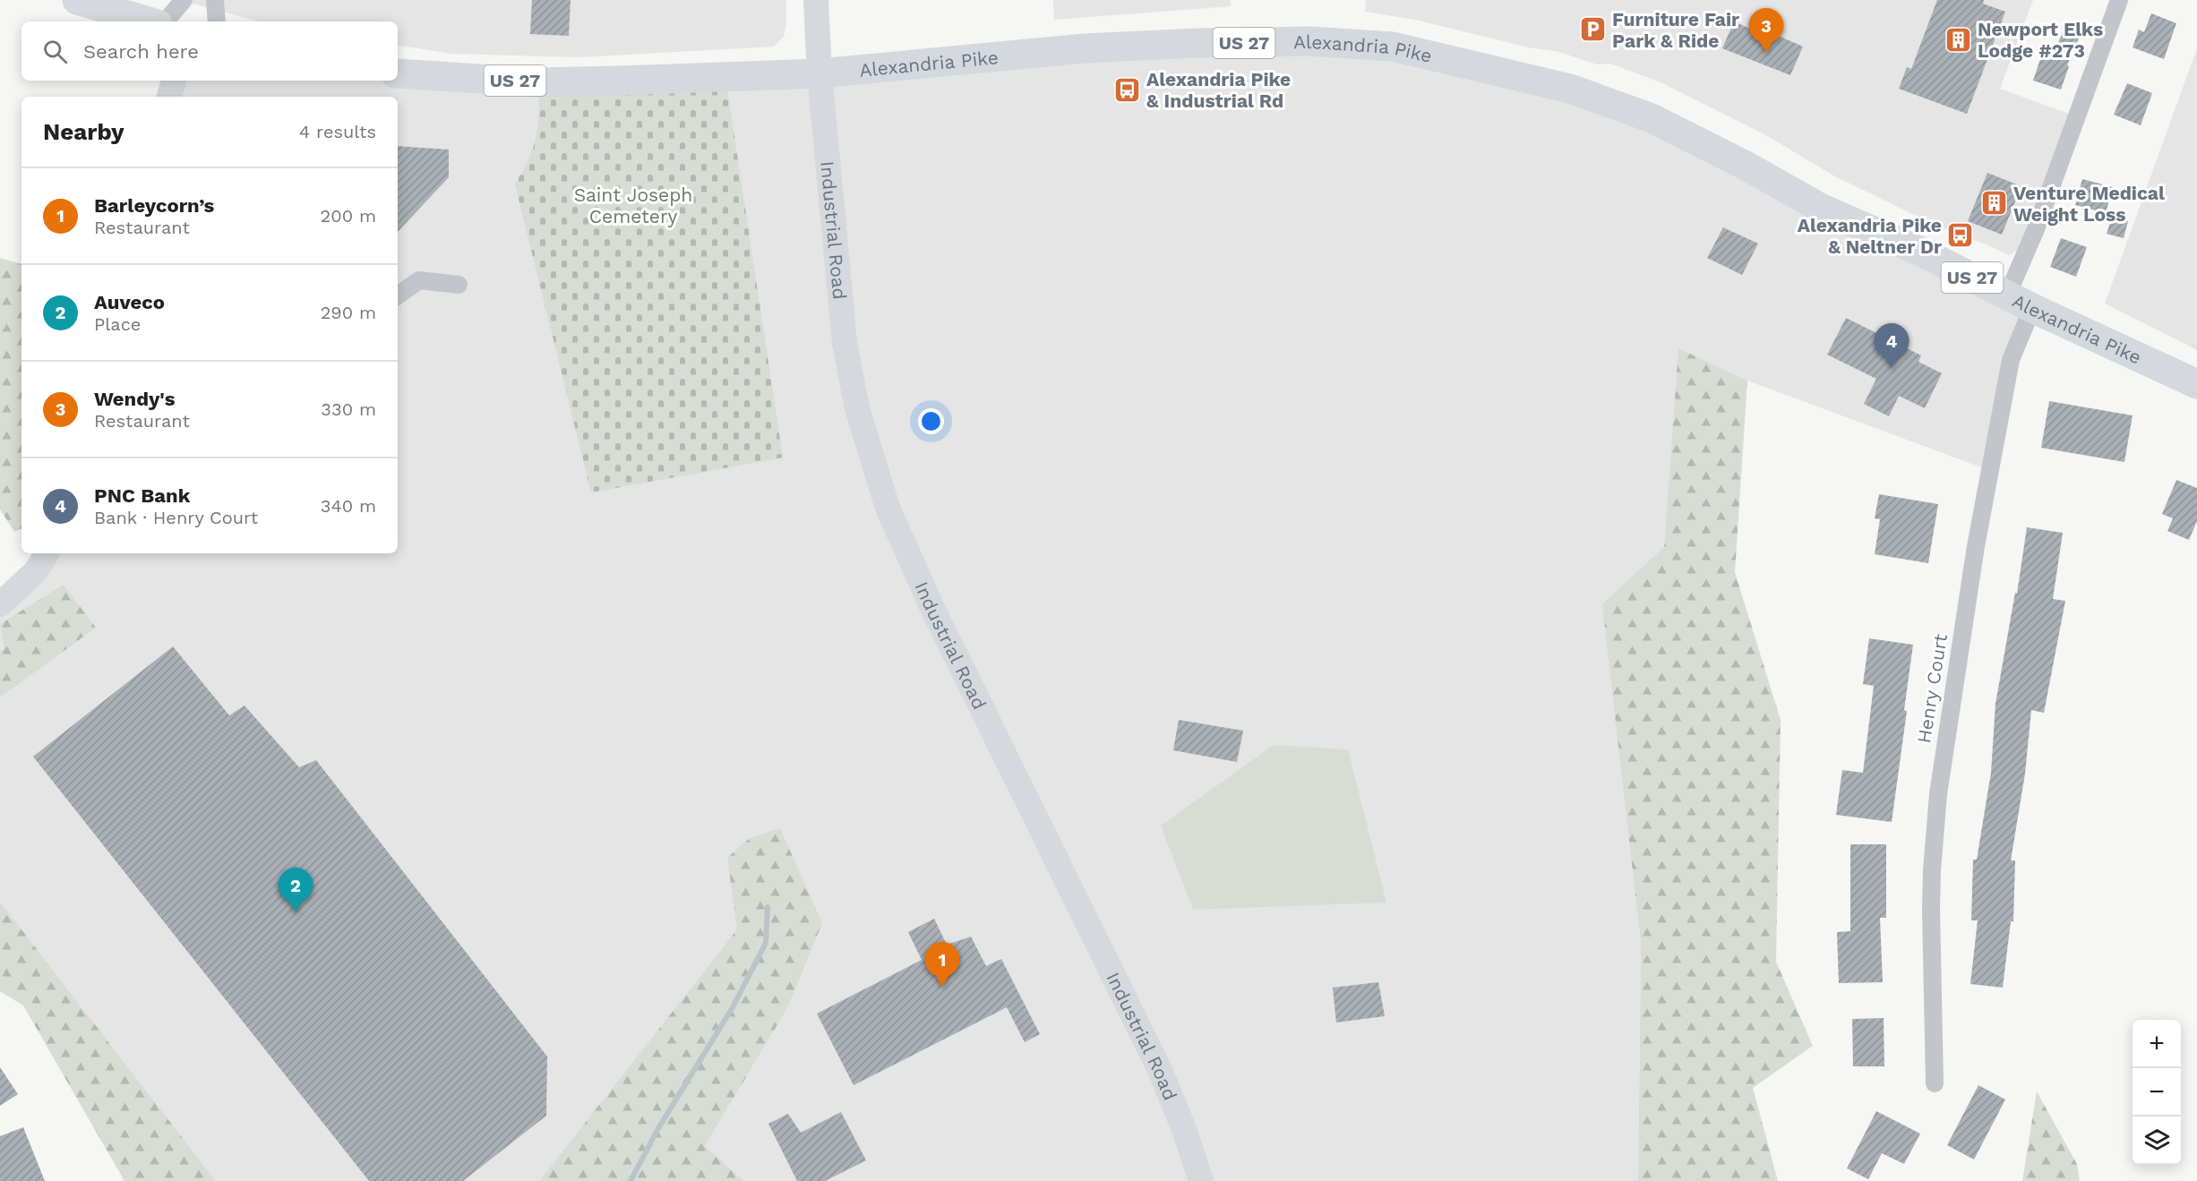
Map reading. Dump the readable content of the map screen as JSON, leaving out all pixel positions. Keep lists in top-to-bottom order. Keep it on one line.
{"streets":{"highway":["US 27","Alexandria Pike"],"main road":["Industrial Road"],"street":["Henry Court"]},"crossings":[["Alexandria Pike","Industrial Road"],["Alexandria Pike","Henry Court"]],"parks":["Saint Joseph Cemetery"],"places":{"parking":["Furniture Fair Park & Ride"],"building":["Newport Elks Lodge #273","Venture Medical Weight Loss"],"bus stop":["Alexandria Pike & Industrial Rd","Alexandria Pike & Neltner Dr"]},"page":{"pins":["3","4","2","1"],"search":"Search here","heading":["Nearby","4 results"],"list":[{"mark":"1","name":"Barleycorn’s","note":"Restaurant","value":"200 m"},{"mark":"2","name":"Auveco","note":"Place","value":"290 m"},{"mark":"3","name":"Wendy's","note":"Restaurant","value":"330 m"},{"mark":"4","name":"PNC Bank","note":"Bank · Henry Court","value":"340 m"}],"map_buttons":["+","−"]}}
